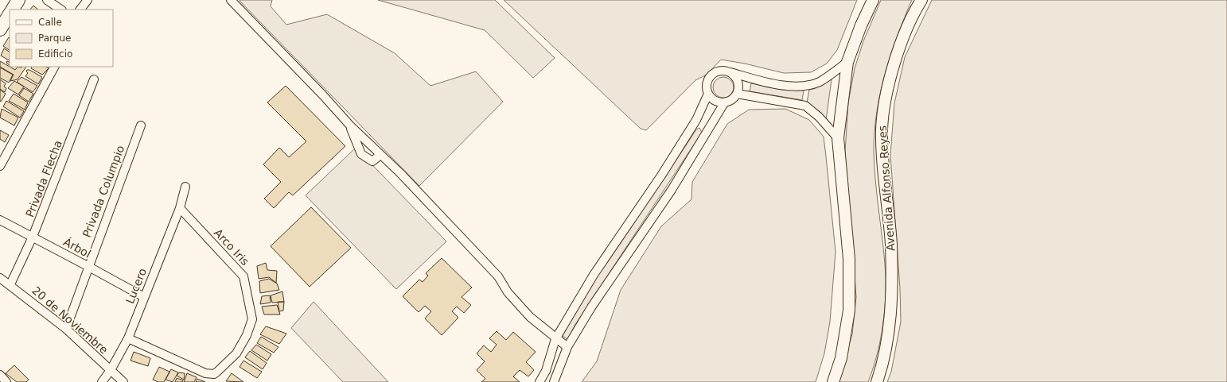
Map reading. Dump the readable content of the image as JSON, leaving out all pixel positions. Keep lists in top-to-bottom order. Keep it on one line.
{"streets":{"main road":["Avenida Alfonso Reyes"],"street":["Privada Flecha","Privada Columpio","Arco Iris","Árbol","Lucero","20 de Noviembre"]},"crossings":[["Privada Flecha","Árbol"],["Privada Flecha","20 de Noviembre"],["Privada Columpio","Árbol"],["Privada Columpio","20 de Noviembre"],["Arco Iris","Lucero"],["Árbol","Lucero"],["Lucero","20 de Noviembre"]],"legend":["Calle","Parque","Edificio"]}
